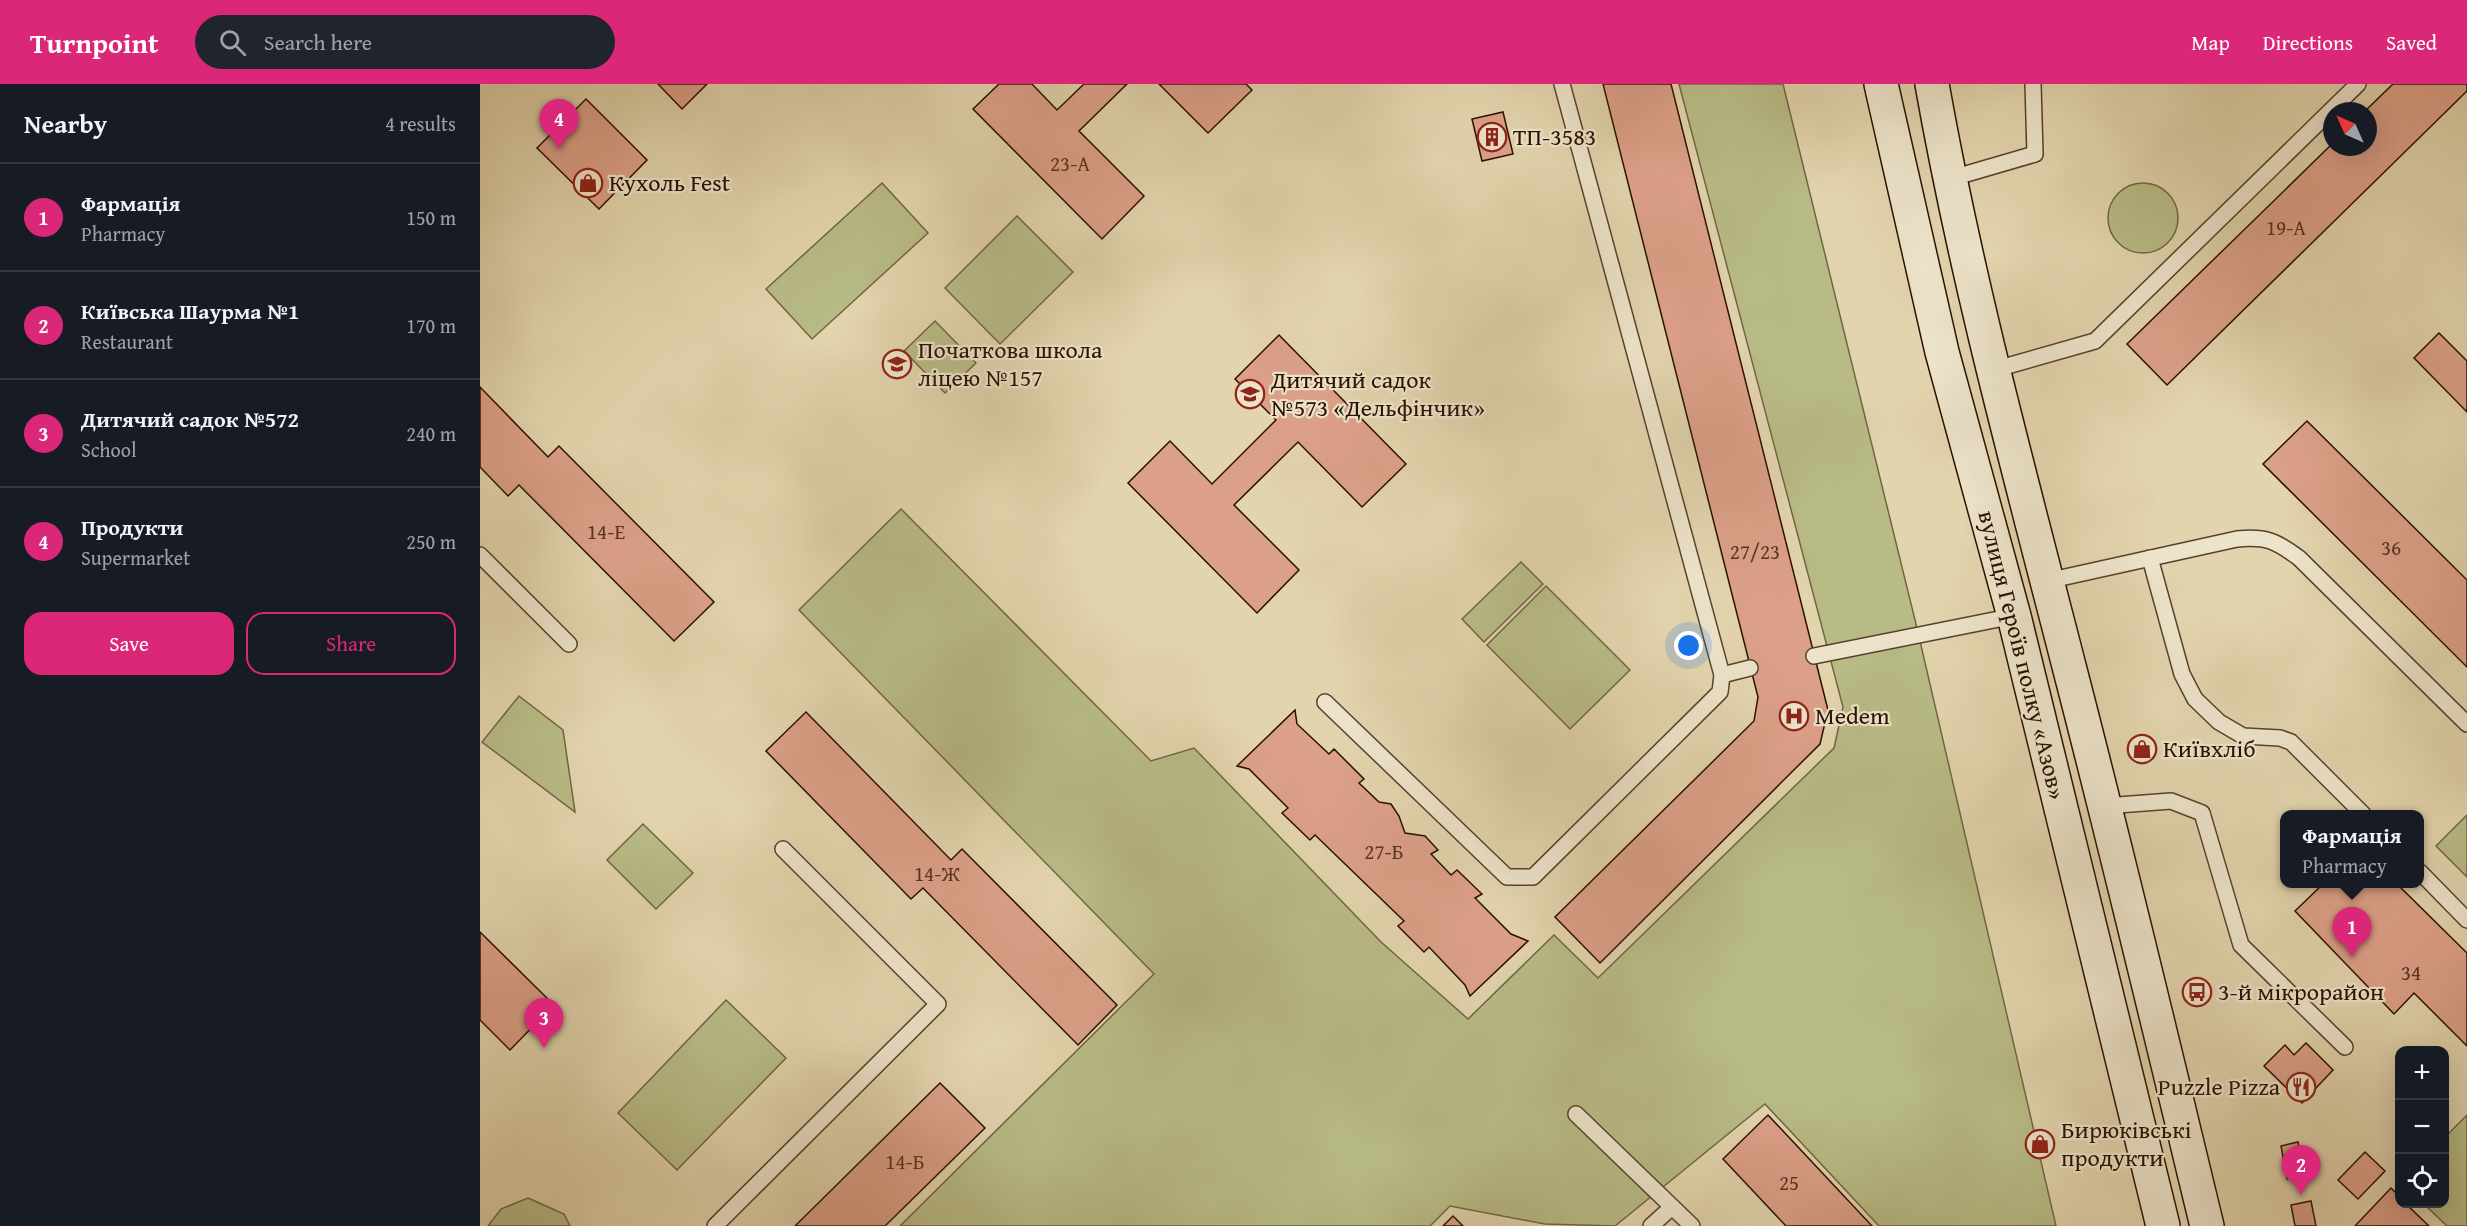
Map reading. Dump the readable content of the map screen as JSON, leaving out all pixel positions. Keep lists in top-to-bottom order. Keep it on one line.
{"streets":{"main road":["вулиця Героїв полку «Азов»"]},"places":{"building":["ТП-3583"],"shop":["Кухоль Fest","Київхліб","Бирюківські продукти"],"school or university":["Початкова школа ліцею №157","Дитячий садок №573 «Дельфінчик»"],"hospital":["Medem"],"bus stop":["3-й мікрорайон"],"restaurant":["Puzzle Pizza"]},"house_numbers":["23-А","19-А","14-Е","36","27/23","27-Б","14-Ж","34","14-Б","25"],"north":"top left","page":{"header":"Turnpoint","search":"Search here","nav":["Map","Directions","Saved"],"heading":["Nearby","4 results"],"pins":["4","1","3","2"],"list":[{"mark":"1","name":"Фармація","note":"Pharmacy","value":"150 m"},{"mark":"2","name":"Київська Шаурма №1","note":"Restaurant","value":"170 m"},{"mark":"3","name":"Дитячий садок №572","note":"School","value":"240 m"},{"mark":"4","name":"Продукти","note":"Supermarket","value":"250 m"}],"buttons":["Save","Share"],"popup":["Фармація","Pharmacy"],"map_buttons":["+","−"]}}
